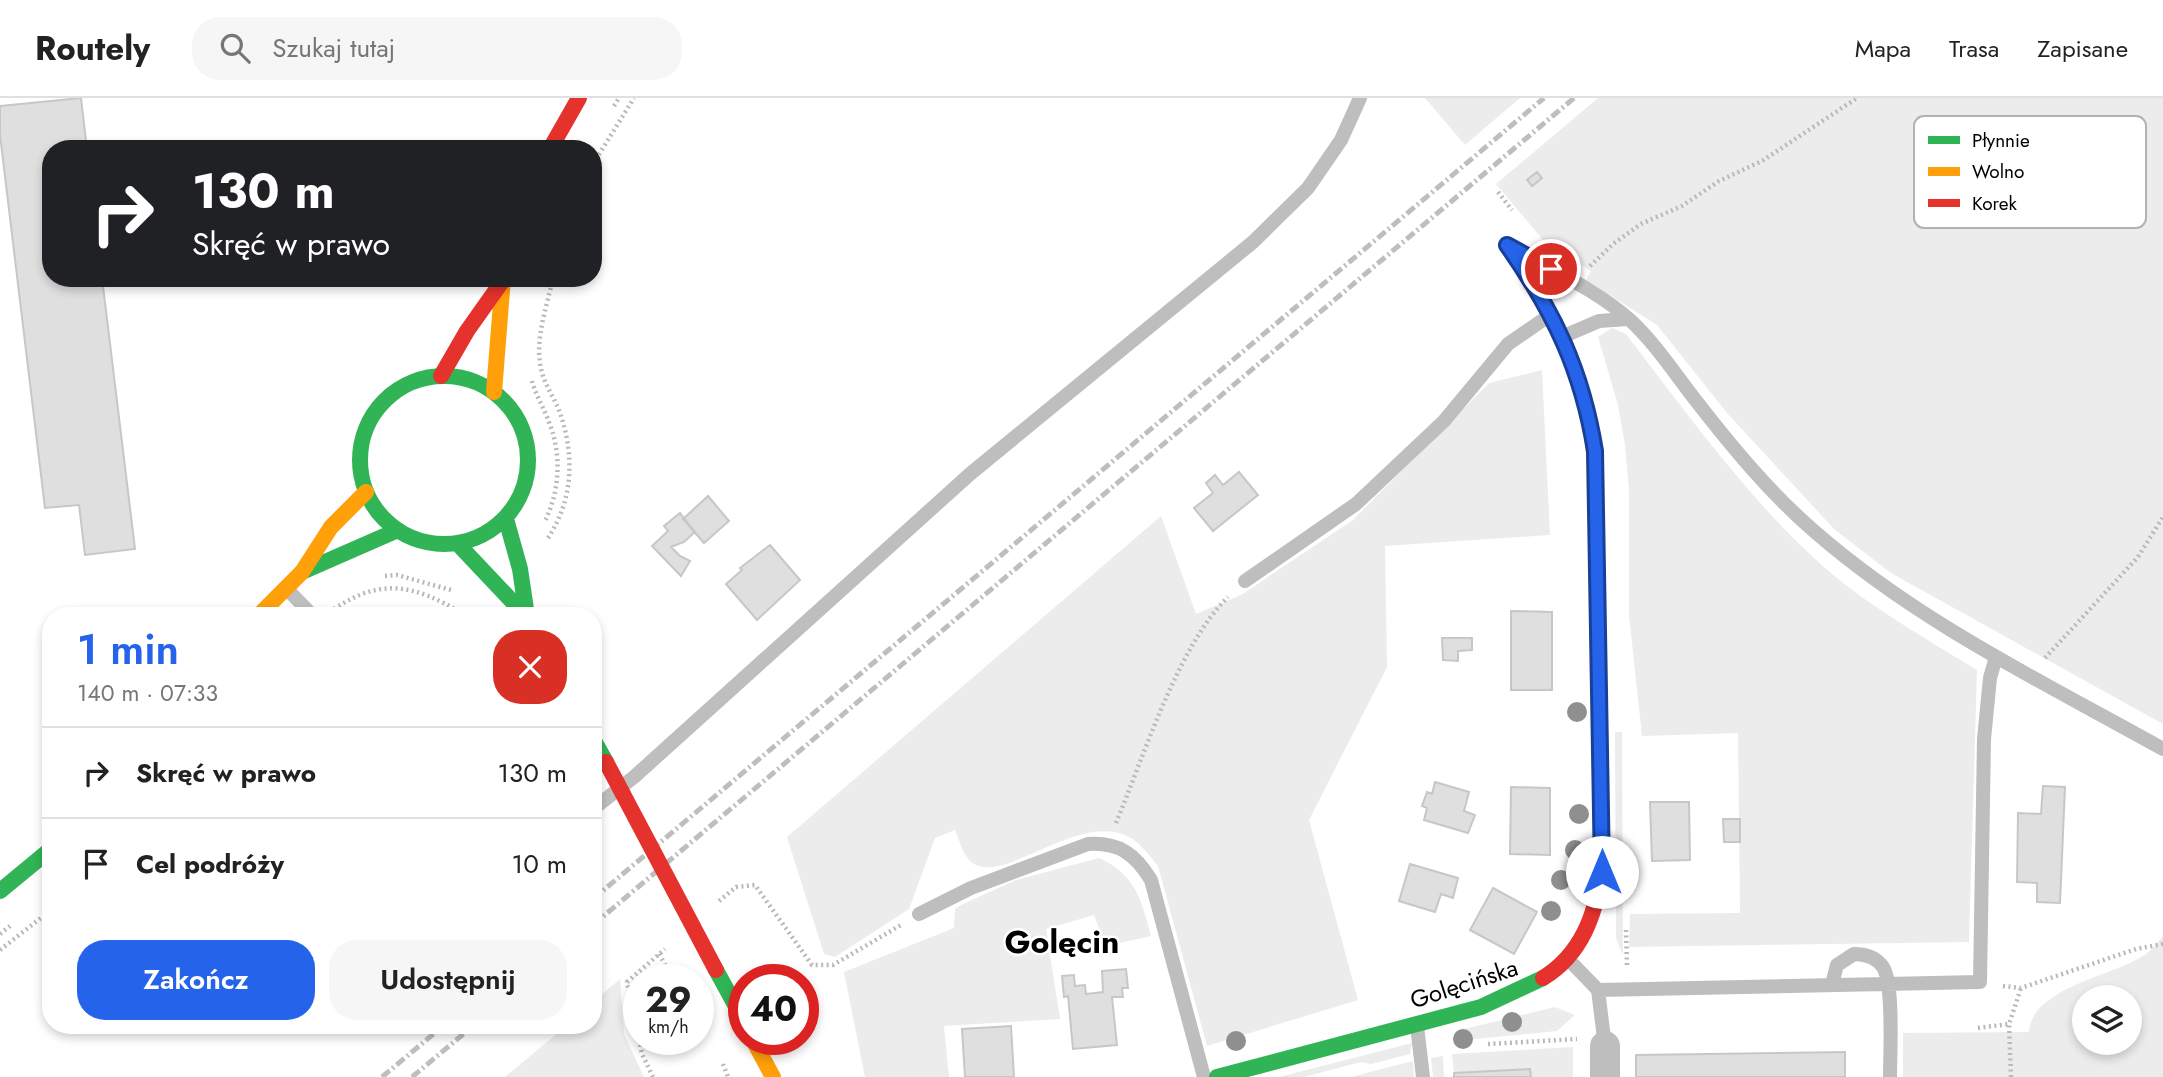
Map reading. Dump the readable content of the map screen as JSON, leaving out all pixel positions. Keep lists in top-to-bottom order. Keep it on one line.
{"streets":{"street":["Golęcińska"]},"districts":["Golęcin"],"legend":["Płynnie","Wolno","Korek"],"page":{"header":"Routely","search":"Szukaj tutaj","nav":["Mapa","Trasa","Zapisane"],"turn":["130 m","Skręć w prawo"],"heading":["1 min","140 m · 07:33"],"list":[{"name":"Skręć w prawo","value":"130 m"},{"name":"Cel podróży","value":"10 m"}],"buttons":["Zakończ","Udostępnij"],"speed":"29 km/h","limit":"40"}}
